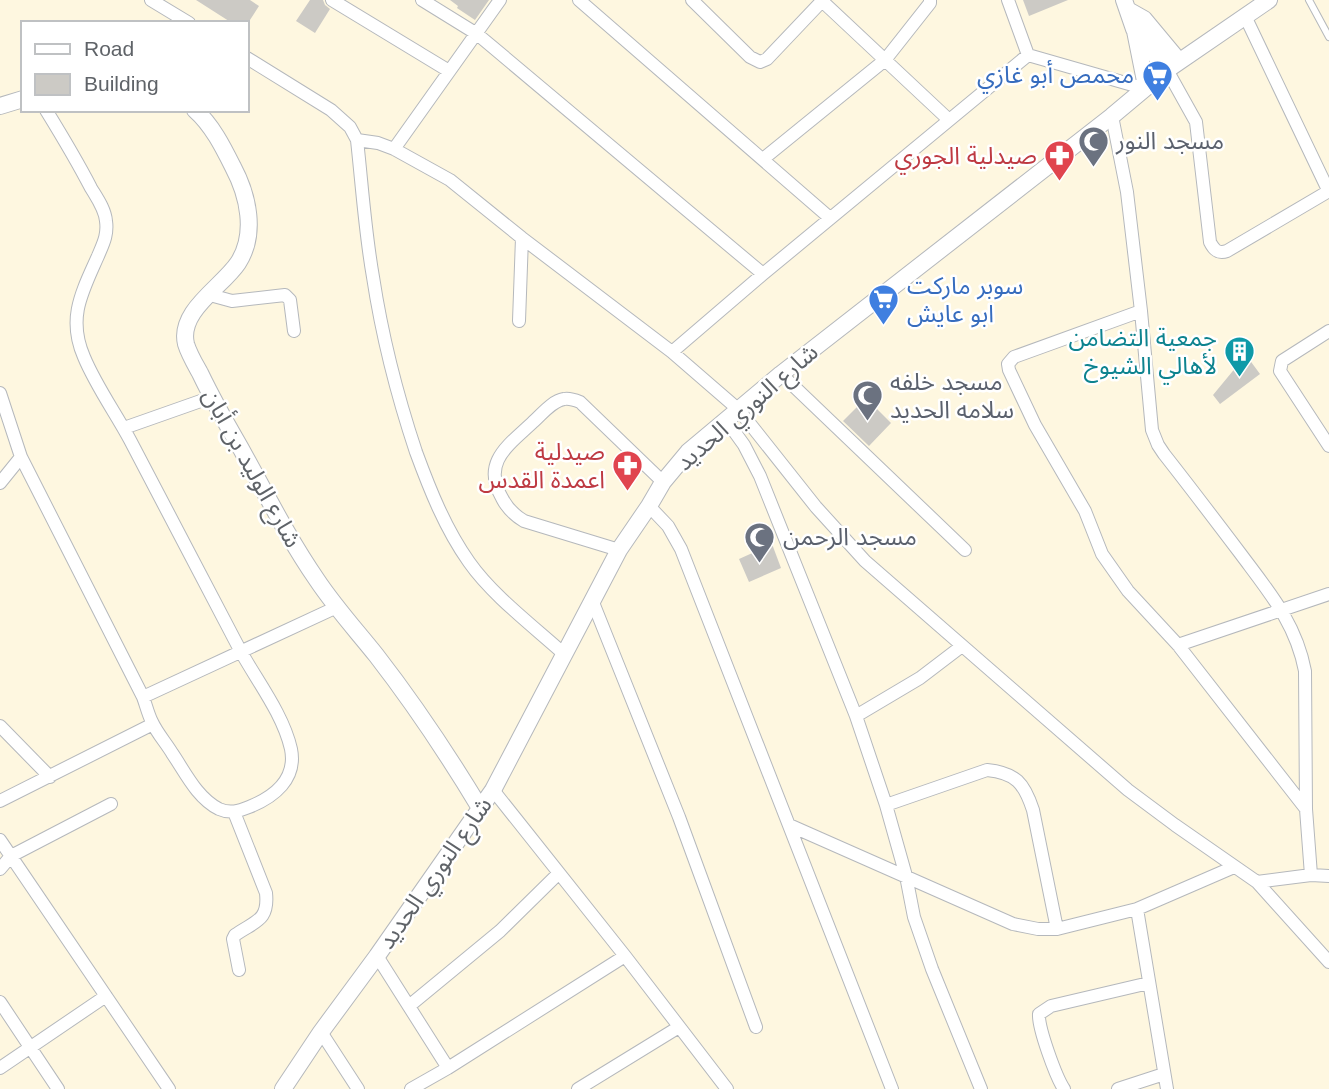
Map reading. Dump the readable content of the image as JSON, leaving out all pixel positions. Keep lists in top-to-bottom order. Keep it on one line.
{"streets":{"street":["شارع النوري الحديد","شارع الوليد بن أبان"]},"crossings":[["شارع النوري الحديد","شارع الوليد بن أبان"]],"places":{"supermarket":["محمص أبو غازي","سوبر ماركت ابو عايش"],"mosque":["مسجد النور","مسجد خلفه سلامه الحديد","مسجد الرحمن"],"pharmacy":["صيدلية الجوري","صيدلية اعمدة القدس"],"building":["جمعية التضامن لأهالي الشيوخ"]},"legend":["Road","Building"]}
